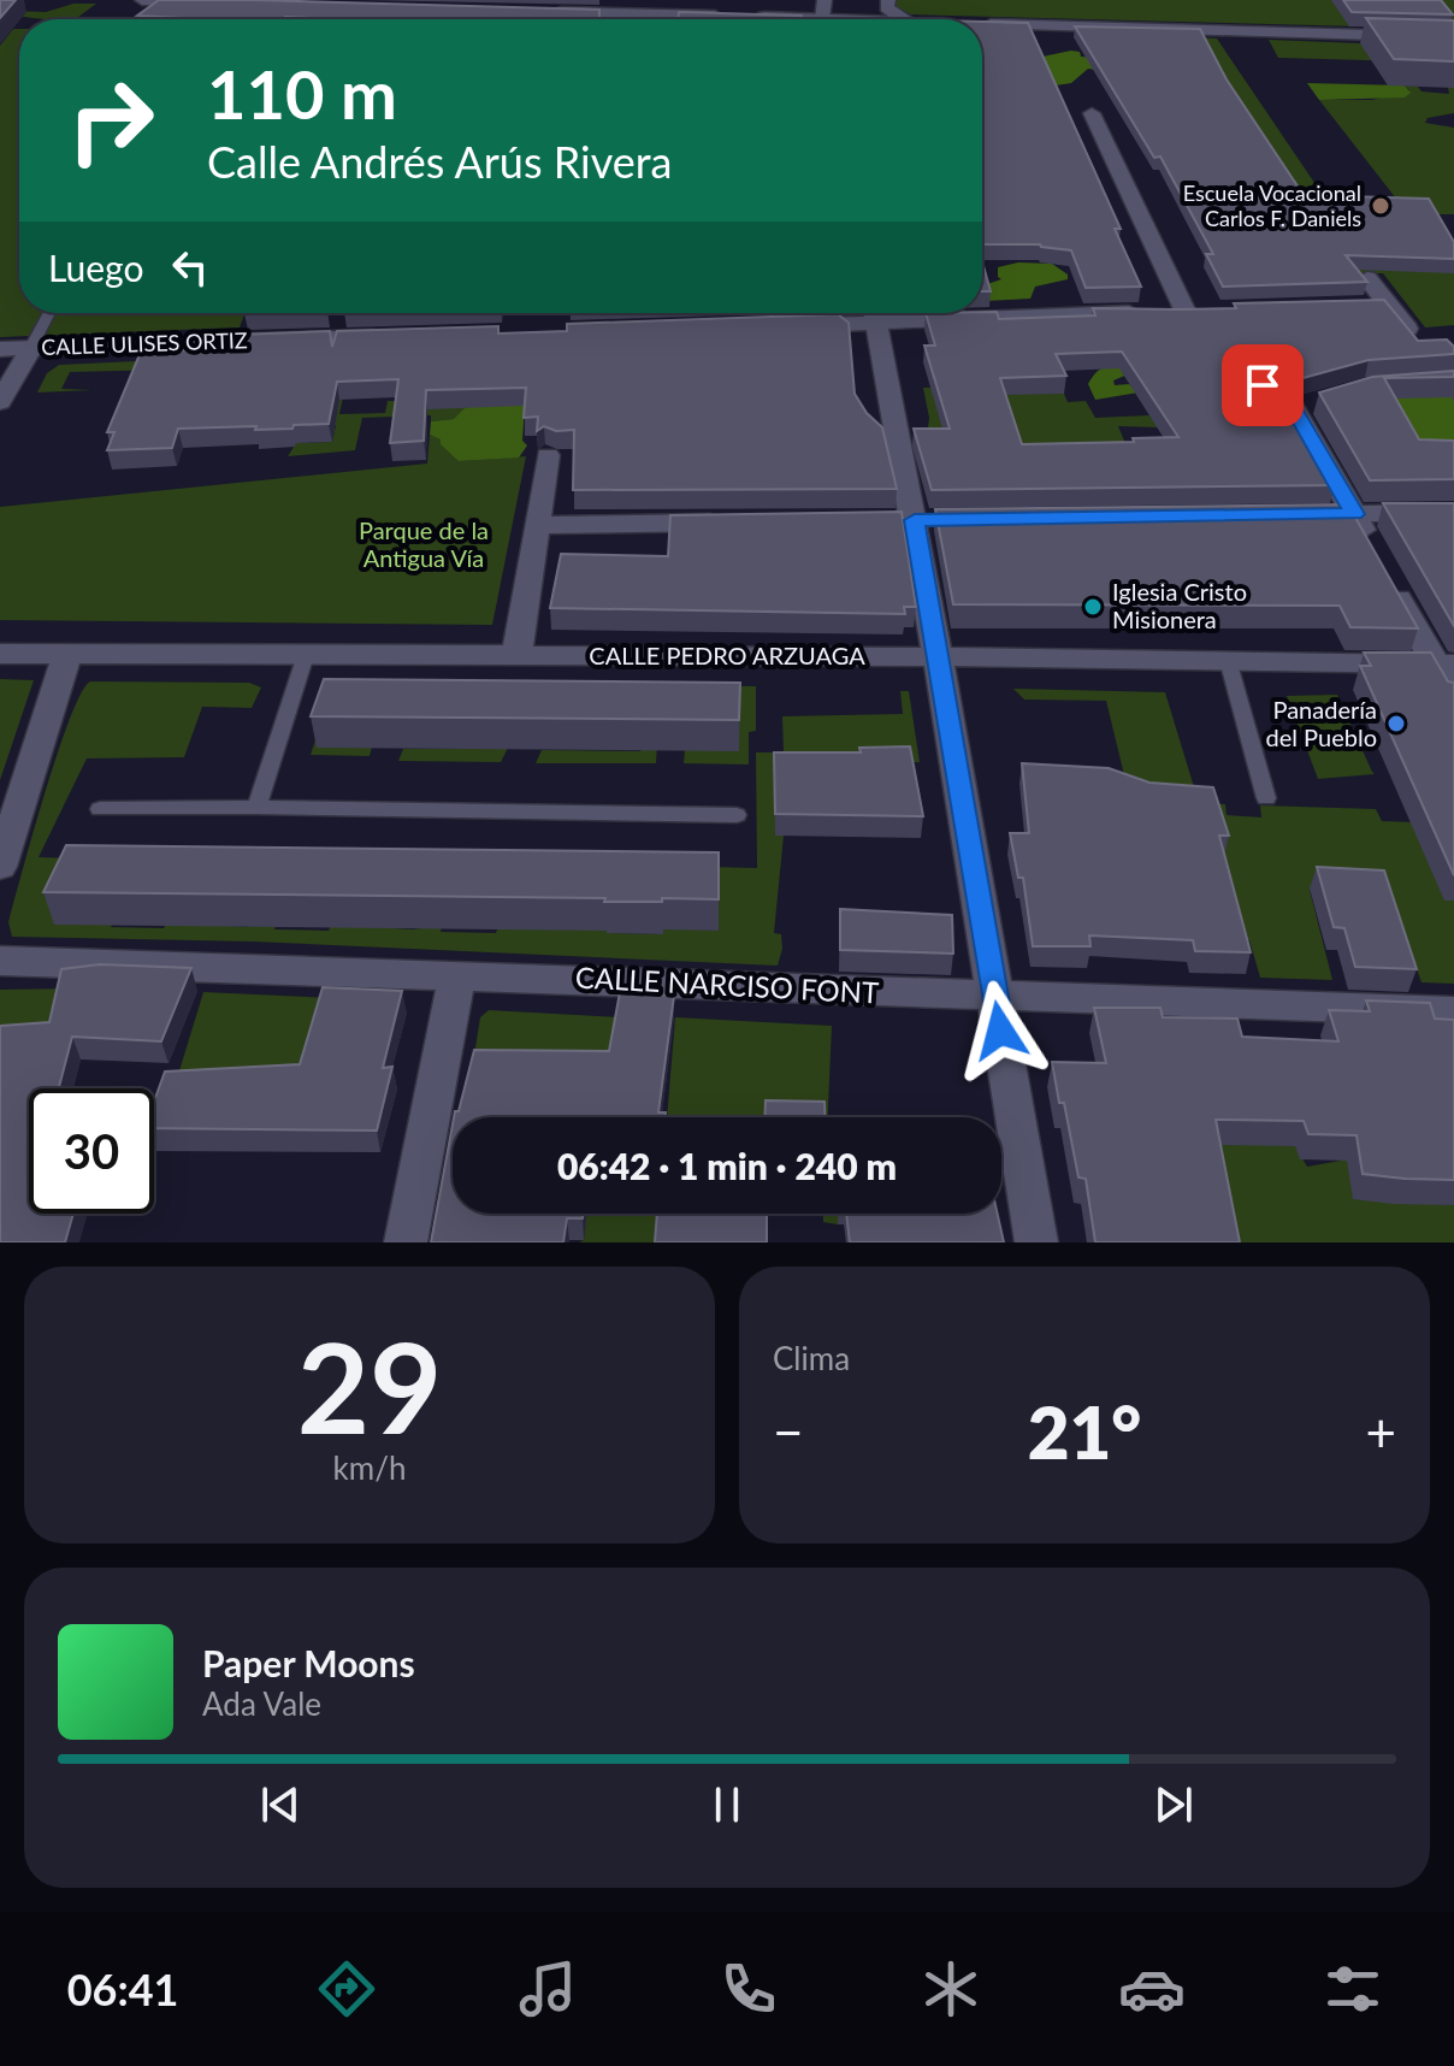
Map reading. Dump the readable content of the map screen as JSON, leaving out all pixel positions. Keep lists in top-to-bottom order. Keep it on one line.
{"streets":{"street":["CALLE ULISES ORTIZ","CALLE PEDRO ARZUAGA","CALLE NARCISO FONT"]},"parks":["Parque de la Antigua Vía"],"places":["Escuela Vocacional Carlos F. Daniels","Iglesia Cristo Misionera","Panadería del Pueblo"],"page":{"turn":["110 m","Calle Andrés Arús Rivera"],"then":"Luego","limit":"30","trip":"06:42 · 1 min · 240 m","tile":[["29","km/h"],"Clima"],"heat":["−","21°","+"],"song":["Paper Moons","Ada Vale"],"tabs":"06:41"}}
